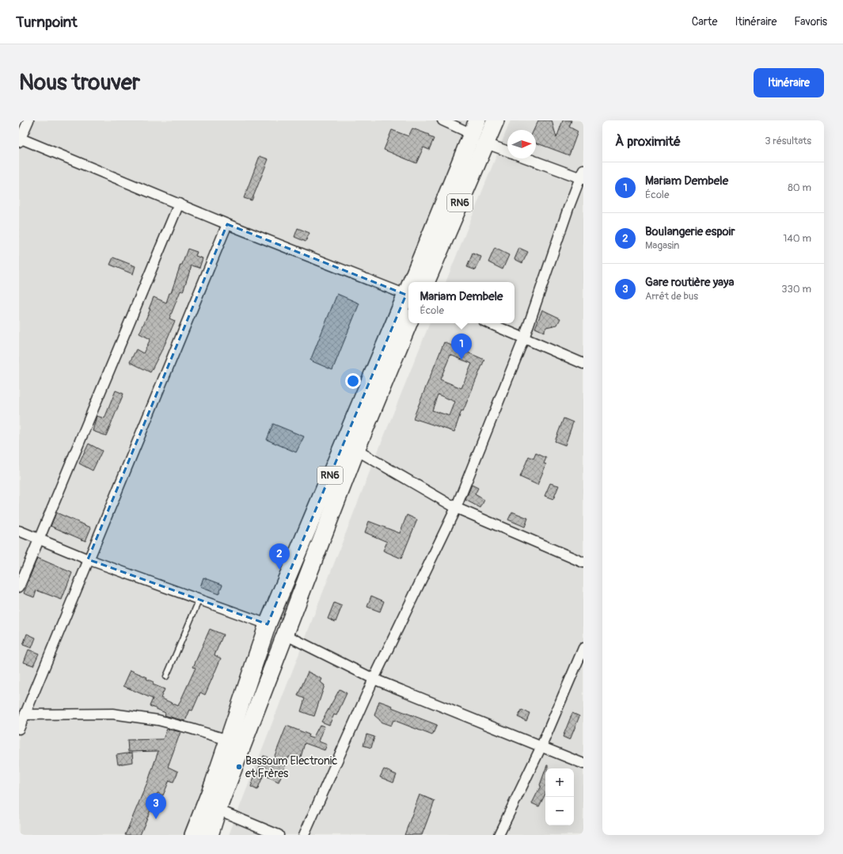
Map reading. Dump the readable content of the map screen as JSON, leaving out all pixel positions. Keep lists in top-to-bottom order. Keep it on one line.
{"streets":{"highway":["RN6"]},"places":["Bassoum Electronic et Frères"],"north":"right","page":{"header":"Turnpoint","nav":["Carte","Itinéraire","Favoris"],"buttons":"Itinéraire","title":"Nous trouver","heading":["À proximité","3 résultats"],"list":[{"mark":"1","name":"Mariam Dembele","note":"École","value":"80 m"},{"mark":"2","name":"Boulangerie espoir","note":"Magasin","value":"140 m"},{"mark":"3","name":"Gare routière yaya","note":"Arrêt de bus","value":"330 m"}],"popup":["Mariam Dembele","École"],"pins":["1","2","3"],"map_buttons":["+","−"]}}
